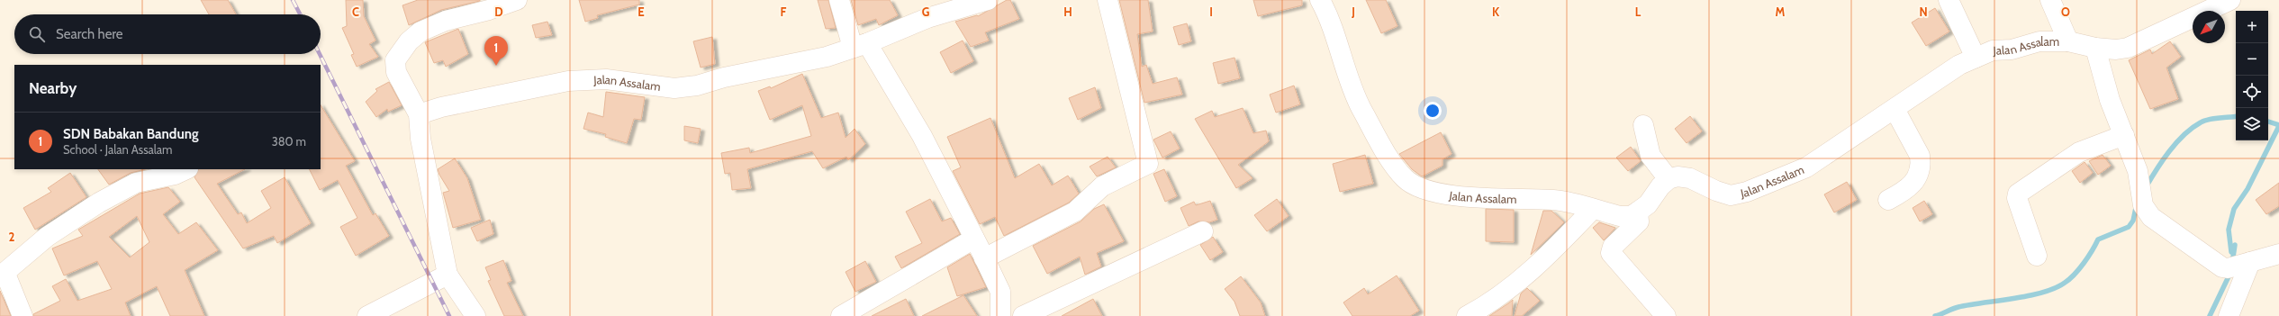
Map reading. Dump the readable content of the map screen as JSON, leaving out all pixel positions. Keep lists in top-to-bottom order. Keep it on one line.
{"streets":{"street":["Jalan Assalam"]},"north":"bottom left","page":{"map_buttons":["+","−"],"search":"Search here","pins":"1","heading":"Nearby","list":[{"mark":"1","name":"SDN Babakan Bandung","note":"School · Jalan Assalam","value":"380 m"}]},"grid":{"columns":["C","D","E","F","G","H","I","J","K","L","M","N","O"],"rows":["2"]}}
